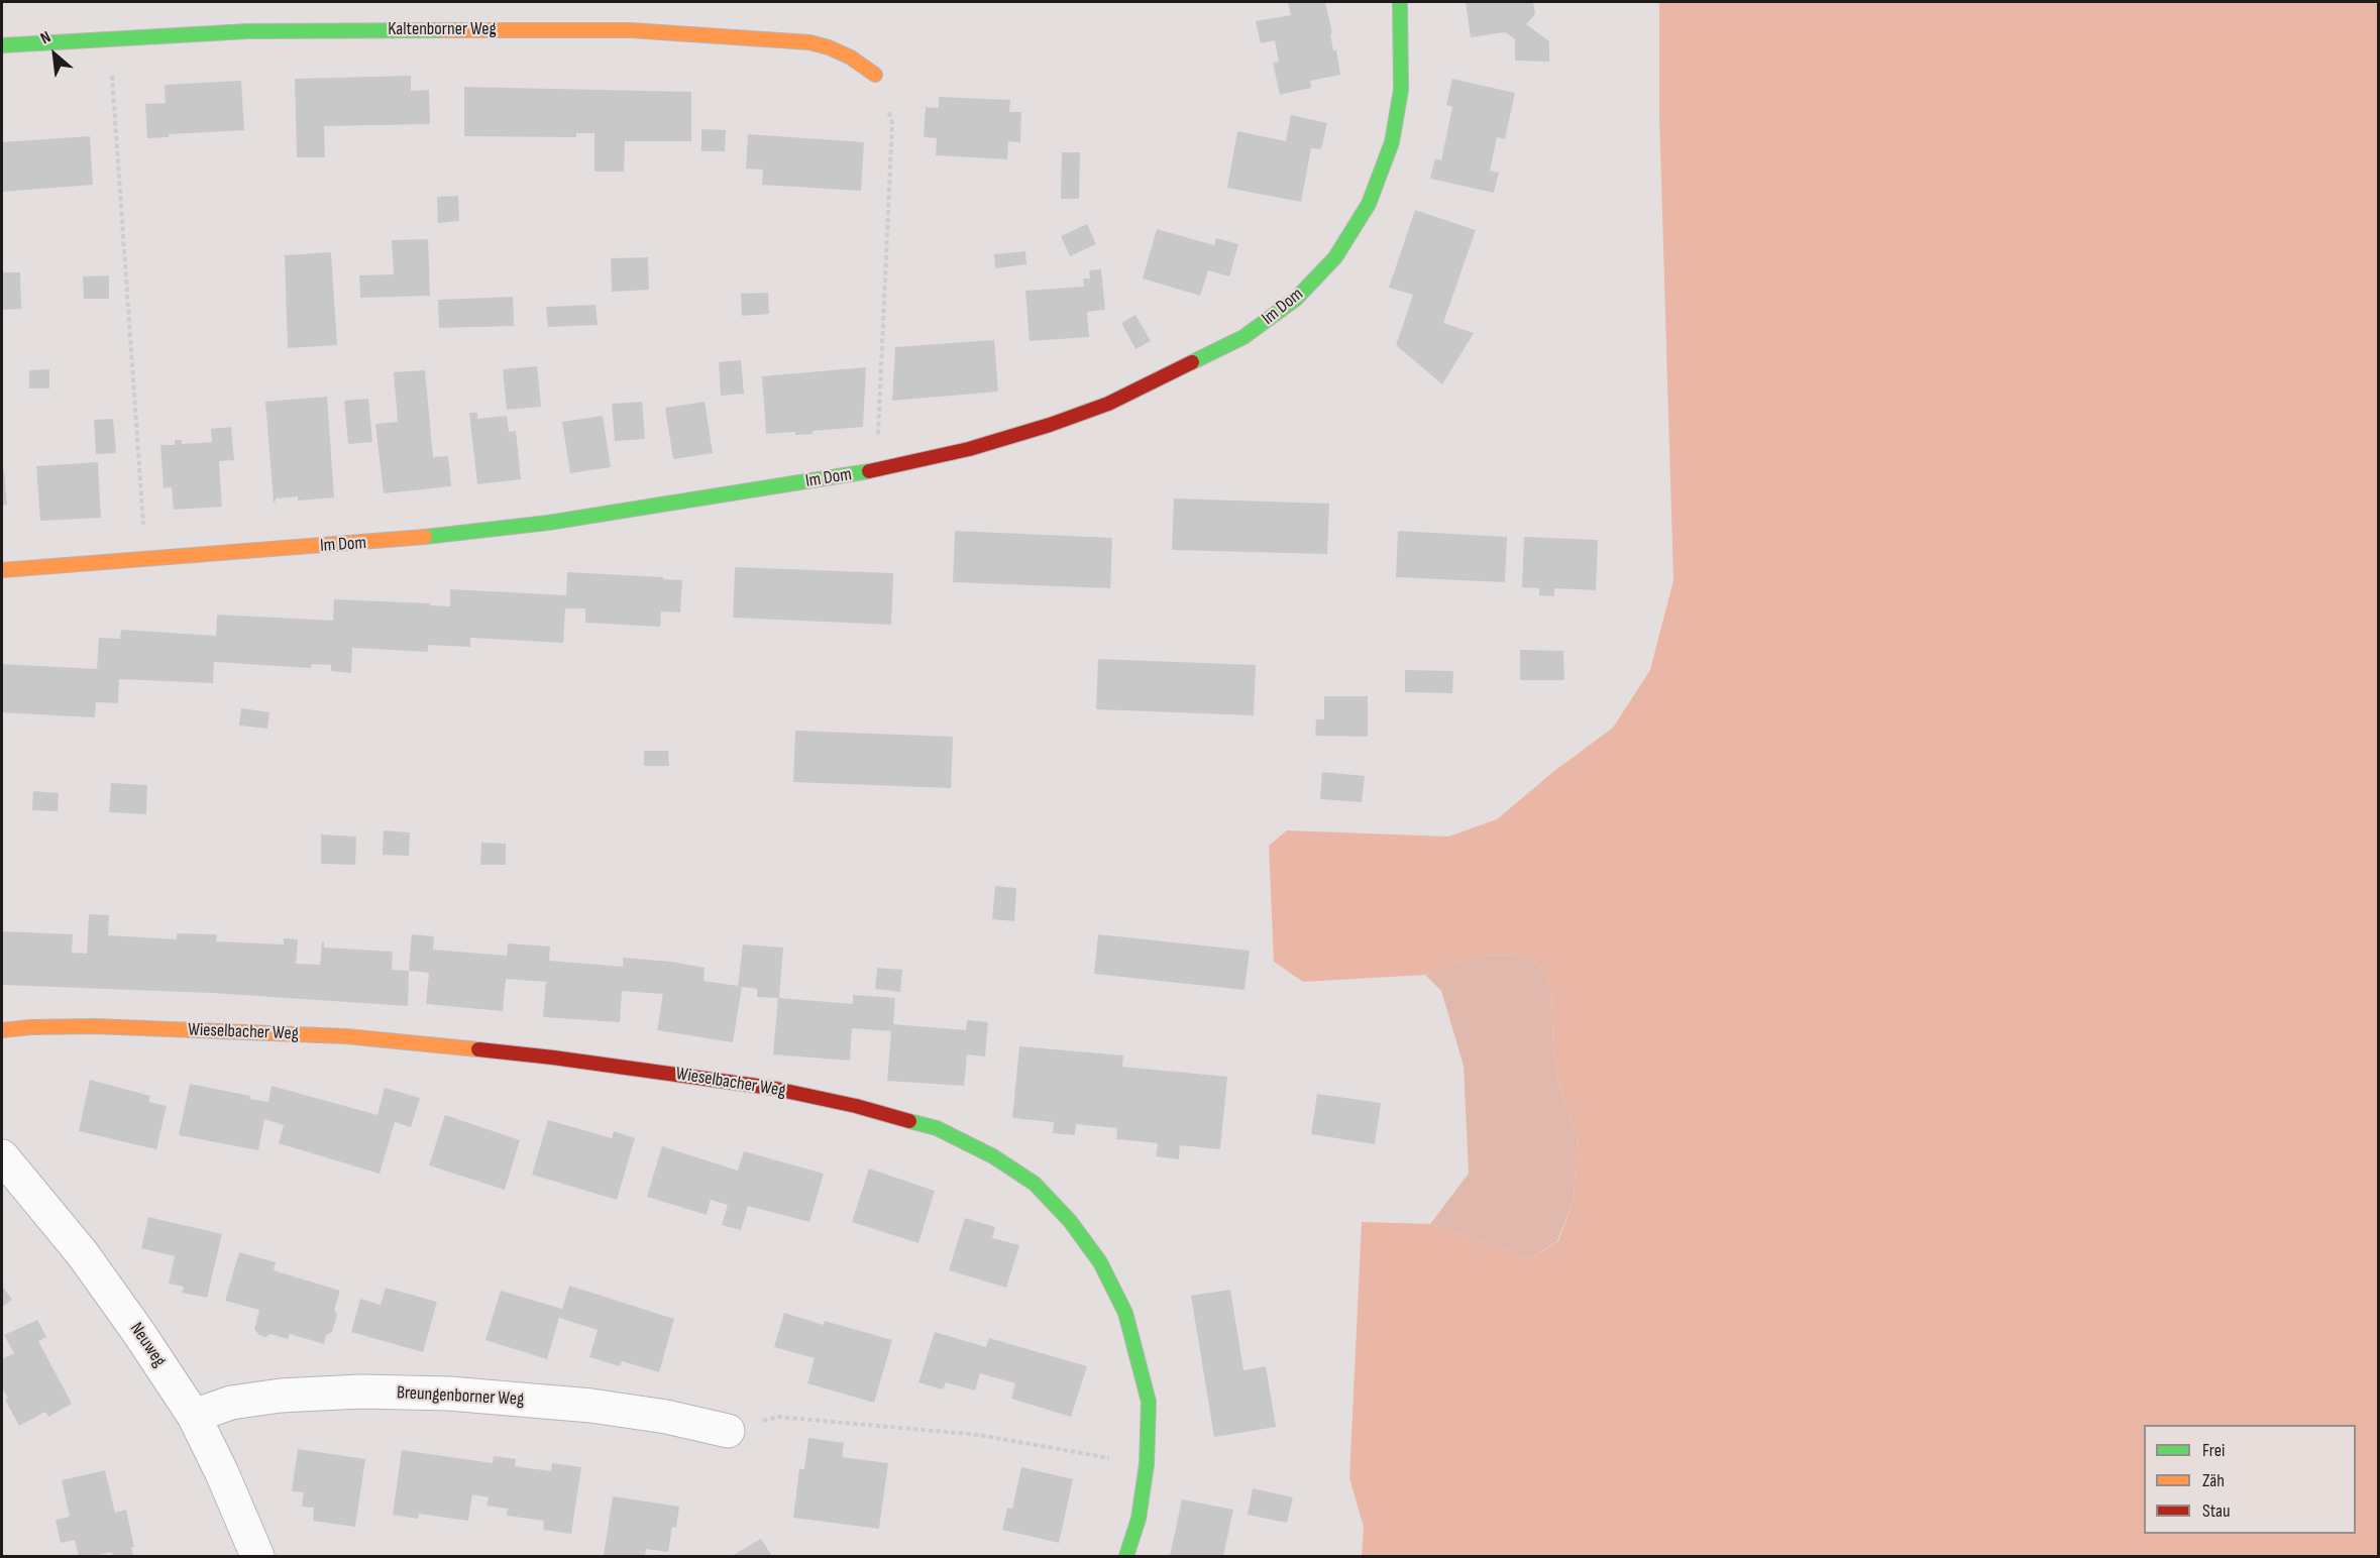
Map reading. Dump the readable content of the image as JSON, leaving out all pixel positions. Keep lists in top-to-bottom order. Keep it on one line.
{"streets":{"street":["Kaltenborner Weg","Im Dom","Wieselbacher Weg","Neuweg","Breungenborner Weg"]},"crossings":[["Neuweg","Breungenborner Weg"]],"legend":["Frei","Zäh","Stau"],"north":"top left"}
